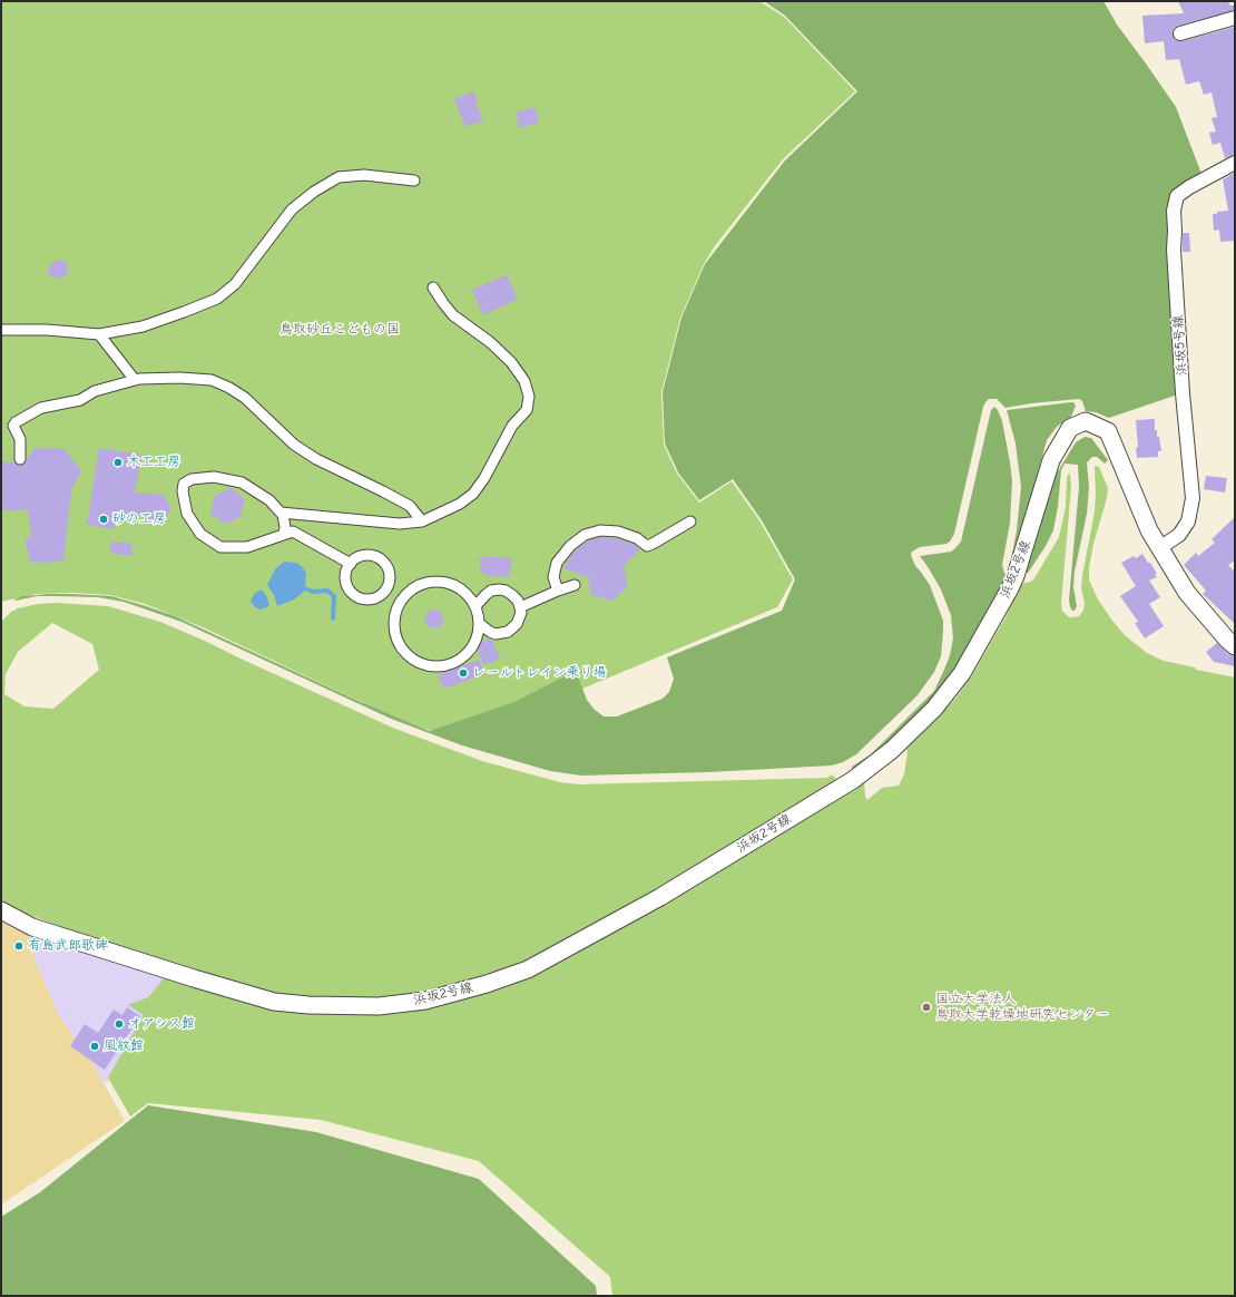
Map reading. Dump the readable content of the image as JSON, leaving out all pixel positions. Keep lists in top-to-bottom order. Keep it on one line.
{"streets":{"street":["浜坂5号線","浜坂2号線"]},"crossings":[["浜坂5号線","浜坂2号線"]],"parks":["鳥取砂丘こどもの国"],"places":["木工工房","砂の工房","レールトレイン乗り場","有島武郎歌碑","国立大学法人 鳥取大学乾燥地研究センター","オアシス館","風紋館"]}
